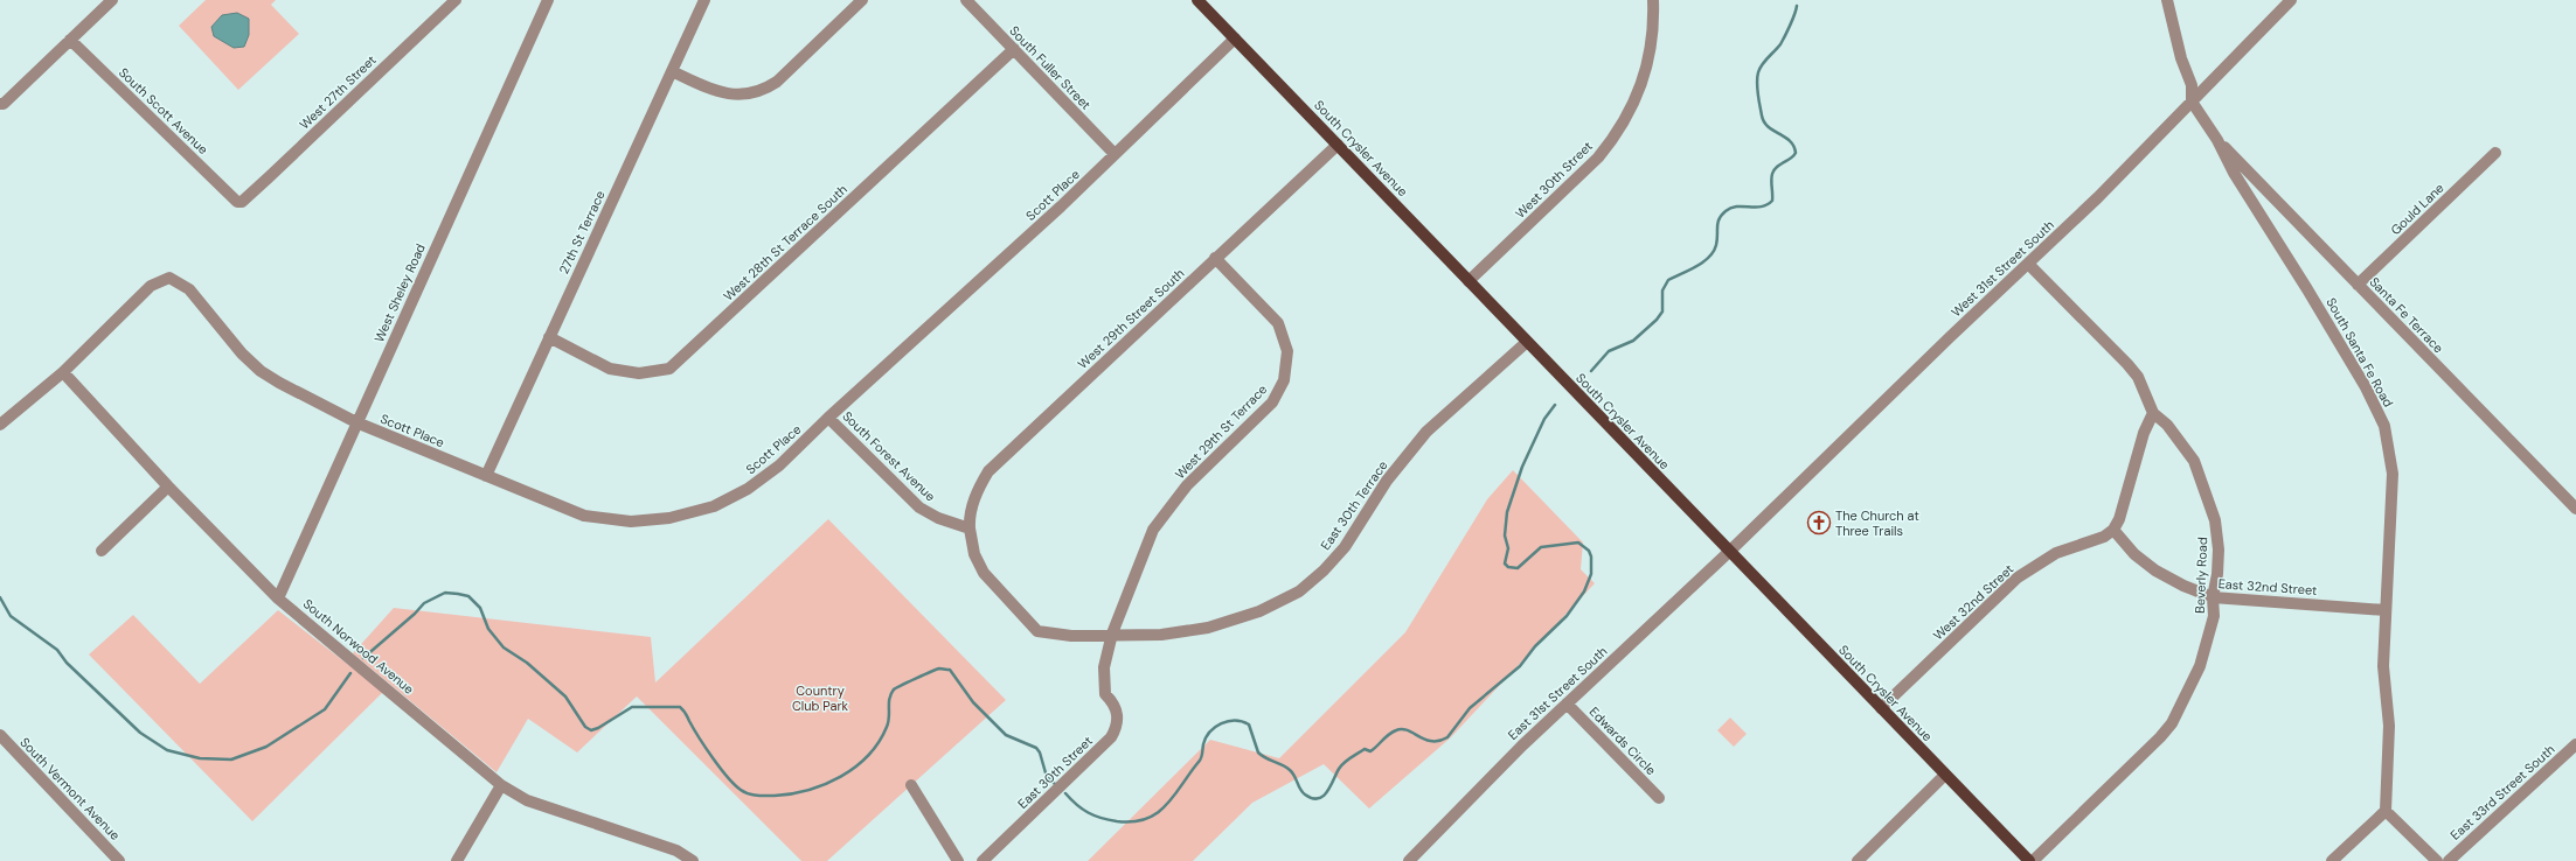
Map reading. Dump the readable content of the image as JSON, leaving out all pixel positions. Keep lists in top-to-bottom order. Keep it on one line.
{"streets":{"main road":["South Crysler Avenue"],"street":["South Fuller Street","West 27th Street","South Scott Avenue","West 30th Street","Scott Place","Gould Lane","27th St Terrace","West 28th St Terrace South","West 31st Street South","West Sheley Road","Santa Fe Terrace","West 29th Street South","South Santa Fe Road","West 29th St Terrace","South Forest Avenue","East 30th Terrace","Beverly Road","East 32nd Street","West 32nd Street","South Norwood Avenue","East 31st Street South","Edwards Circle","East 30th Street","South Vermont Avenue","East 33rd Street South"]},"crossings":[["South Fuller Street","Scott Place"],["South Fuller Street","West 28th St Terrace South"],["West 27th Street","South Scott Avenue"],["South Crysler Avenue","West 30th Street"],["South Crysler Avenue","Scott Place"],["South Crysler Avenue","West 31st Street South"],["South Crysler Avenue","West 29th Street South"],["South Crysler Avenue","East 30th Terrace"],["South Crysler Avenue","West 32nd Street"],["South Crysler Avenue","East 31st Street South"],["Scott Place","27th St Terrace"],["Scott Place","West Sheley Road"],["Scott Place","South Forest Avenue"],["Scott Place","South Norwood Avenue"],["Gould Lane","Santa Fe Terrace"],["27th St Terrace","West 28th St Terrace South"],["West 31st Street South","South Santa Fe Road"],["West 31st Street South","Beverly Road"],["West 31st Street South","East 31st Street South"],["West Sheley Road","South Norwood Avenue"],["Santa Fe Terrace","South Santa Fe Road"],["West 29th Street South","West 29th St Terrace"],["West 29th Street South","South Forest Avenue"],["West 29th Street South","East 30th Terrace"],["South Santa Fe Road","East 32nd Street"],["West 29th St Terrace","East 30th Terrace"],["West 29th St Terrace","East 30th Street"],["South Forest Avenue","East 30th Terrace"],["Beverly Road","East 32nd Street"],["East 32nd Street","West 32nd Street"],["East 31st Street South","Edwards Circle"]],"parks":["Country Club Park"],"places":{"church":["The Church at Three Trails"]}}
